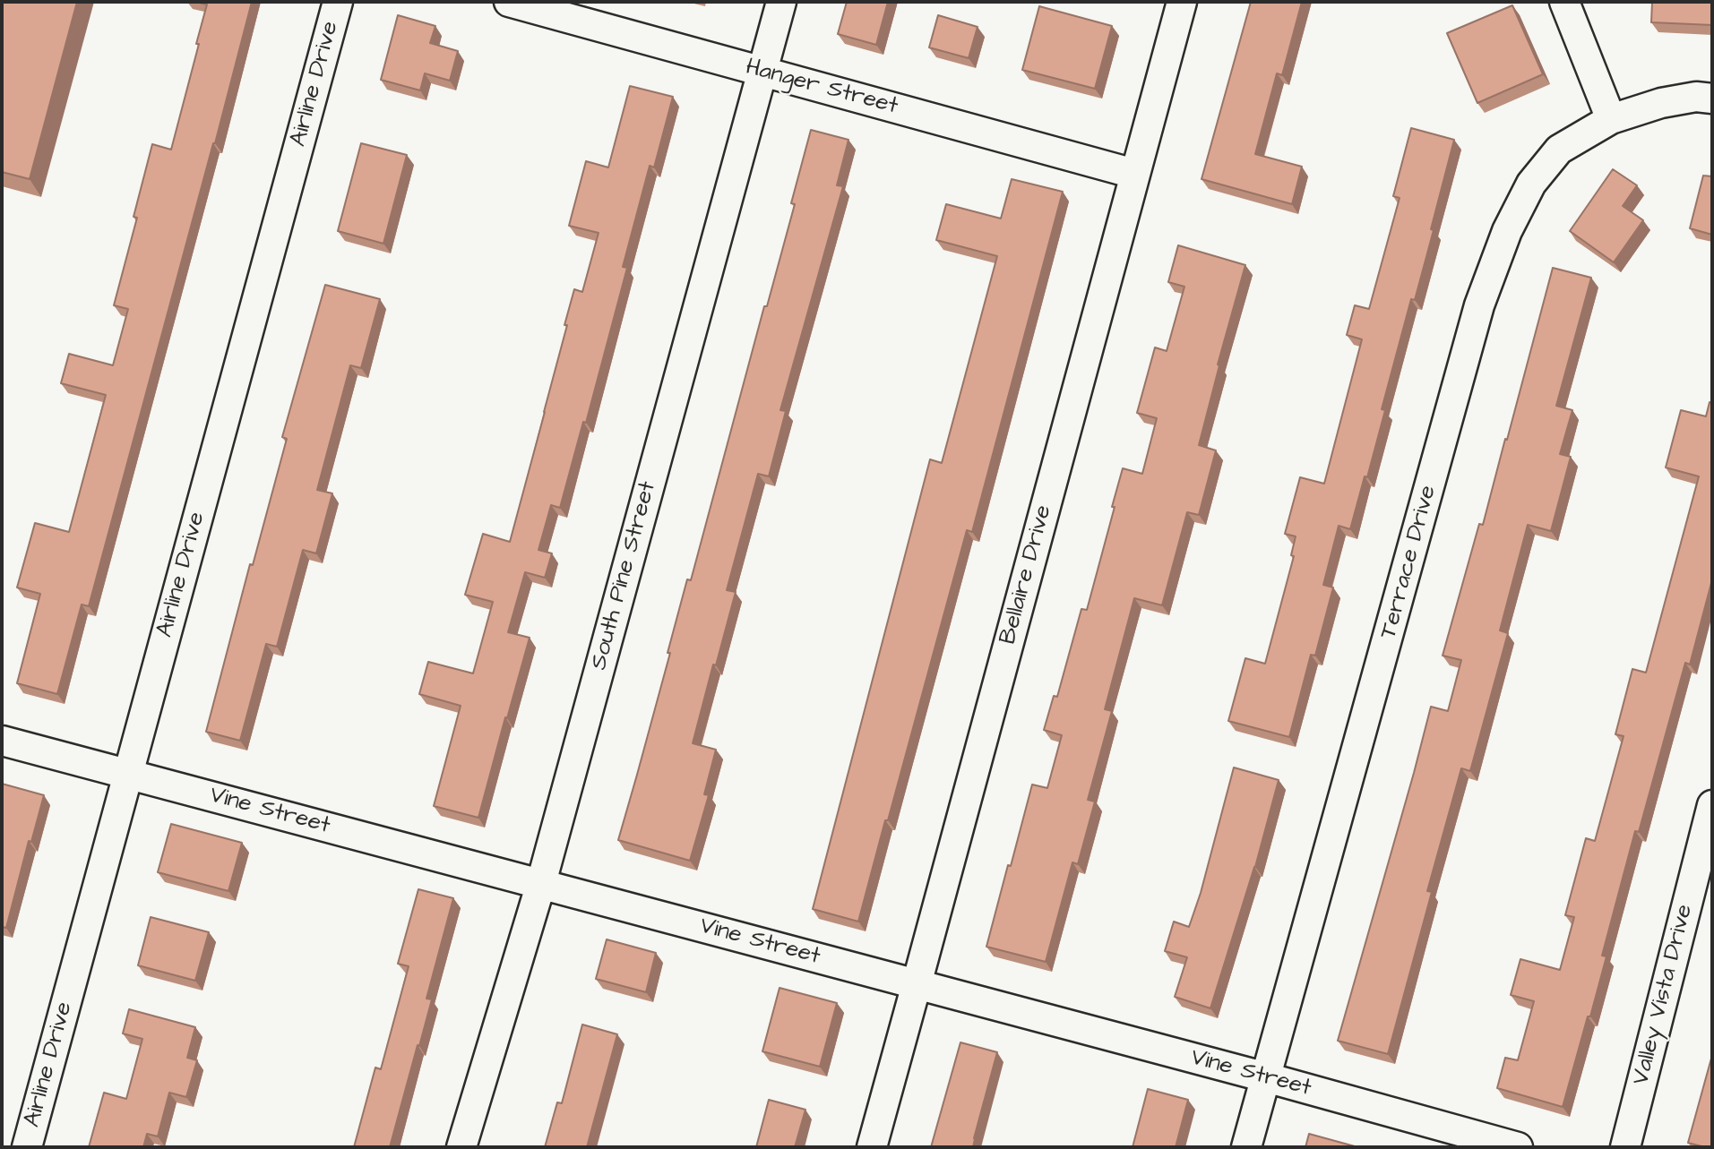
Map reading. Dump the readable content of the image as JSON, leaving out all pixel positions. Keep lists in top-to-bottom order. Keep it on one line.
{"streets":{"street":["Airline Drive","Hanger Street","Terrace Drive","Bellaire Drive","South Pine Street","Vine Street","Valley Vista Drive"]},"crossings":[["Airline Drive","Vine Street"],["Hanger Street","Bellaire Drive"],["Hanger Street","South Pine Street"],["Terrace Drive","Vine Street"],["Bellaire Drive","Vine Street"],["South Pine Street","Vine Street"]]}
